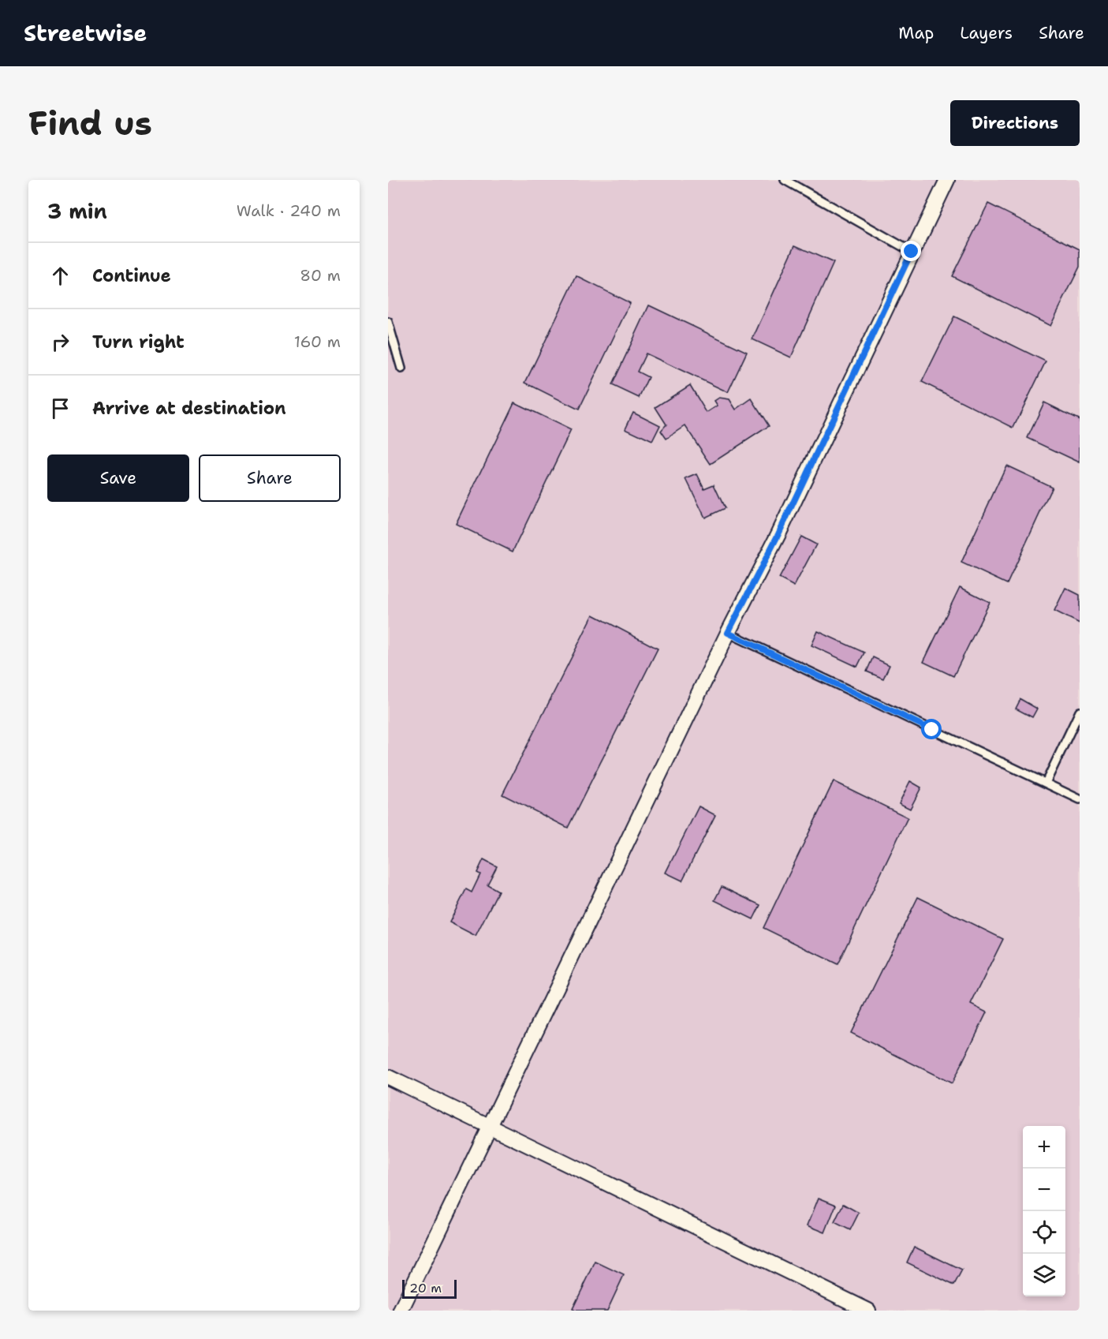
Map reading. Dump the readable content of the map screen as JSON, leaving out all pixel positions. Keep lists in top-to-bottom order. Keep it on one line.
{"scale_bar":"20 m","page":{"header":"Streetwise","nav":["Map","Layers","Share"],"buttons":["Directions",["Save","Share"]],"title":"Find us","heading":["3 min","Walk · 240 m"],"list":[["Continue","80 m"],["Turn right","160 m"],"Arrive at destination"],"map_buttons":["+","−"],"scale":"20 m"}}
